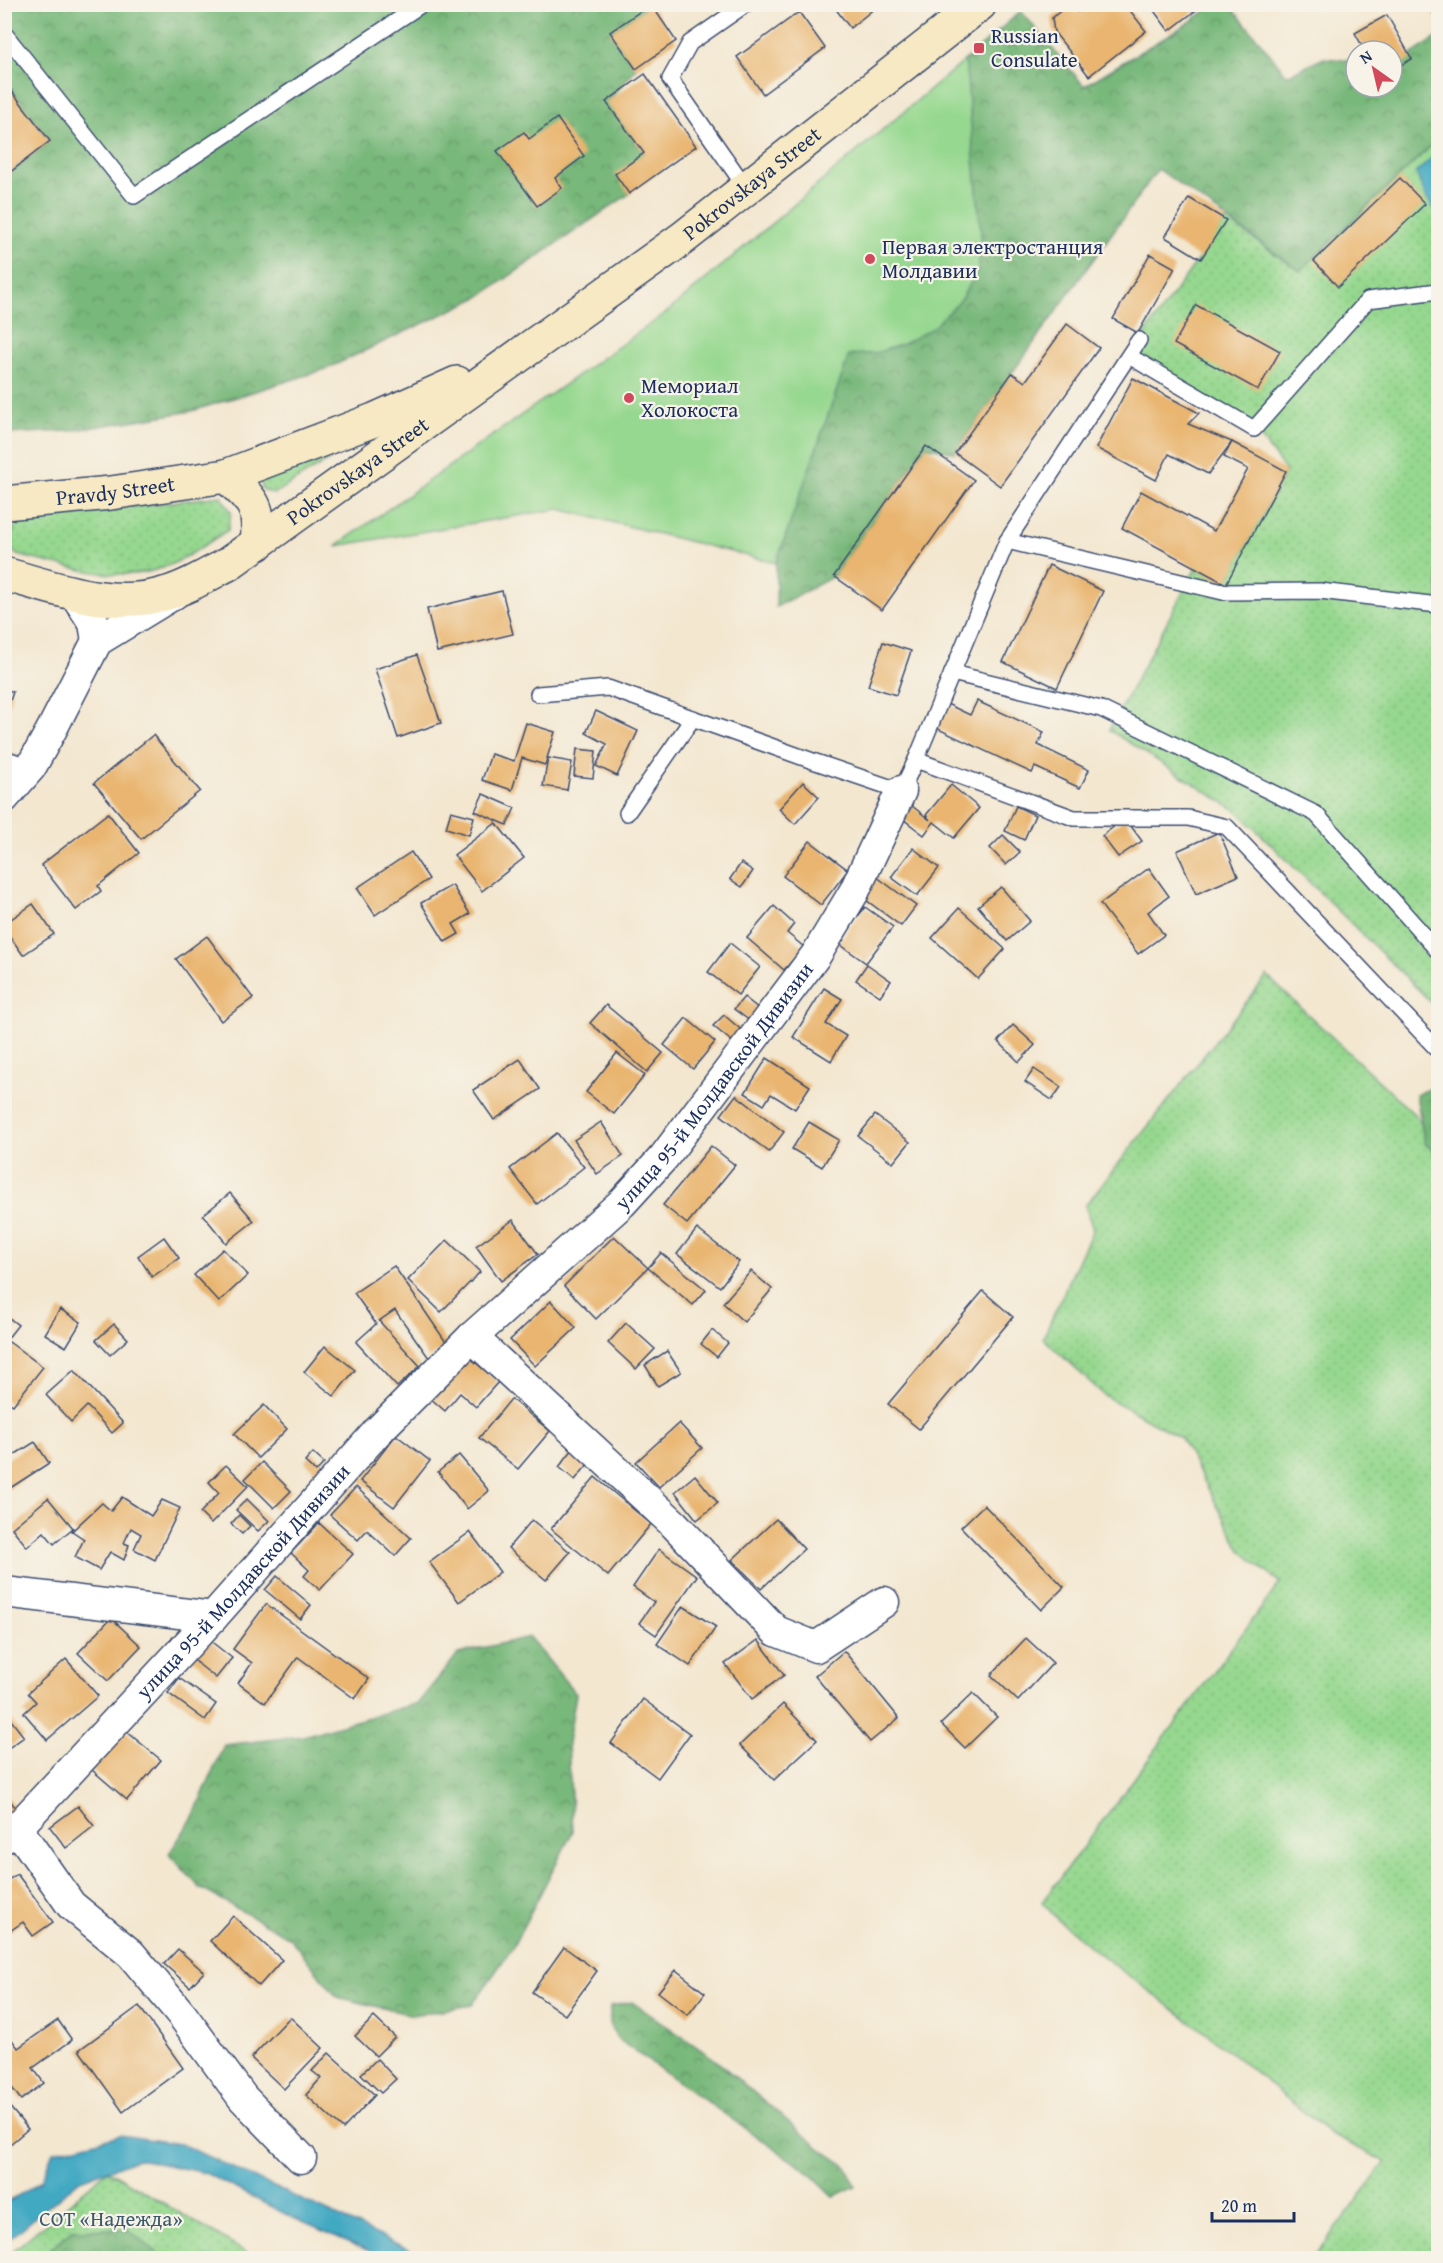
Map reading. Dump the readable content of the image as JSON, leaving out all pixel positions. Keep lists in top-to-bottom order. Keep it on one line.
{"streets":{"main road":["Pokrovskaya Street","Pravdy Street"],"street":["улица 95-й Молдавской Дивизии"]},"crossings":[["Pokrovskaya Street","Pravdy Street"]],"parks":["СОТ «Надежда»"],"places":{"transit":["Russian Consulate"],"other":["Первая электростанция Молдавии","Мемориал Холокоста"]},"scale_bar":"20 m","north":"top left"}
